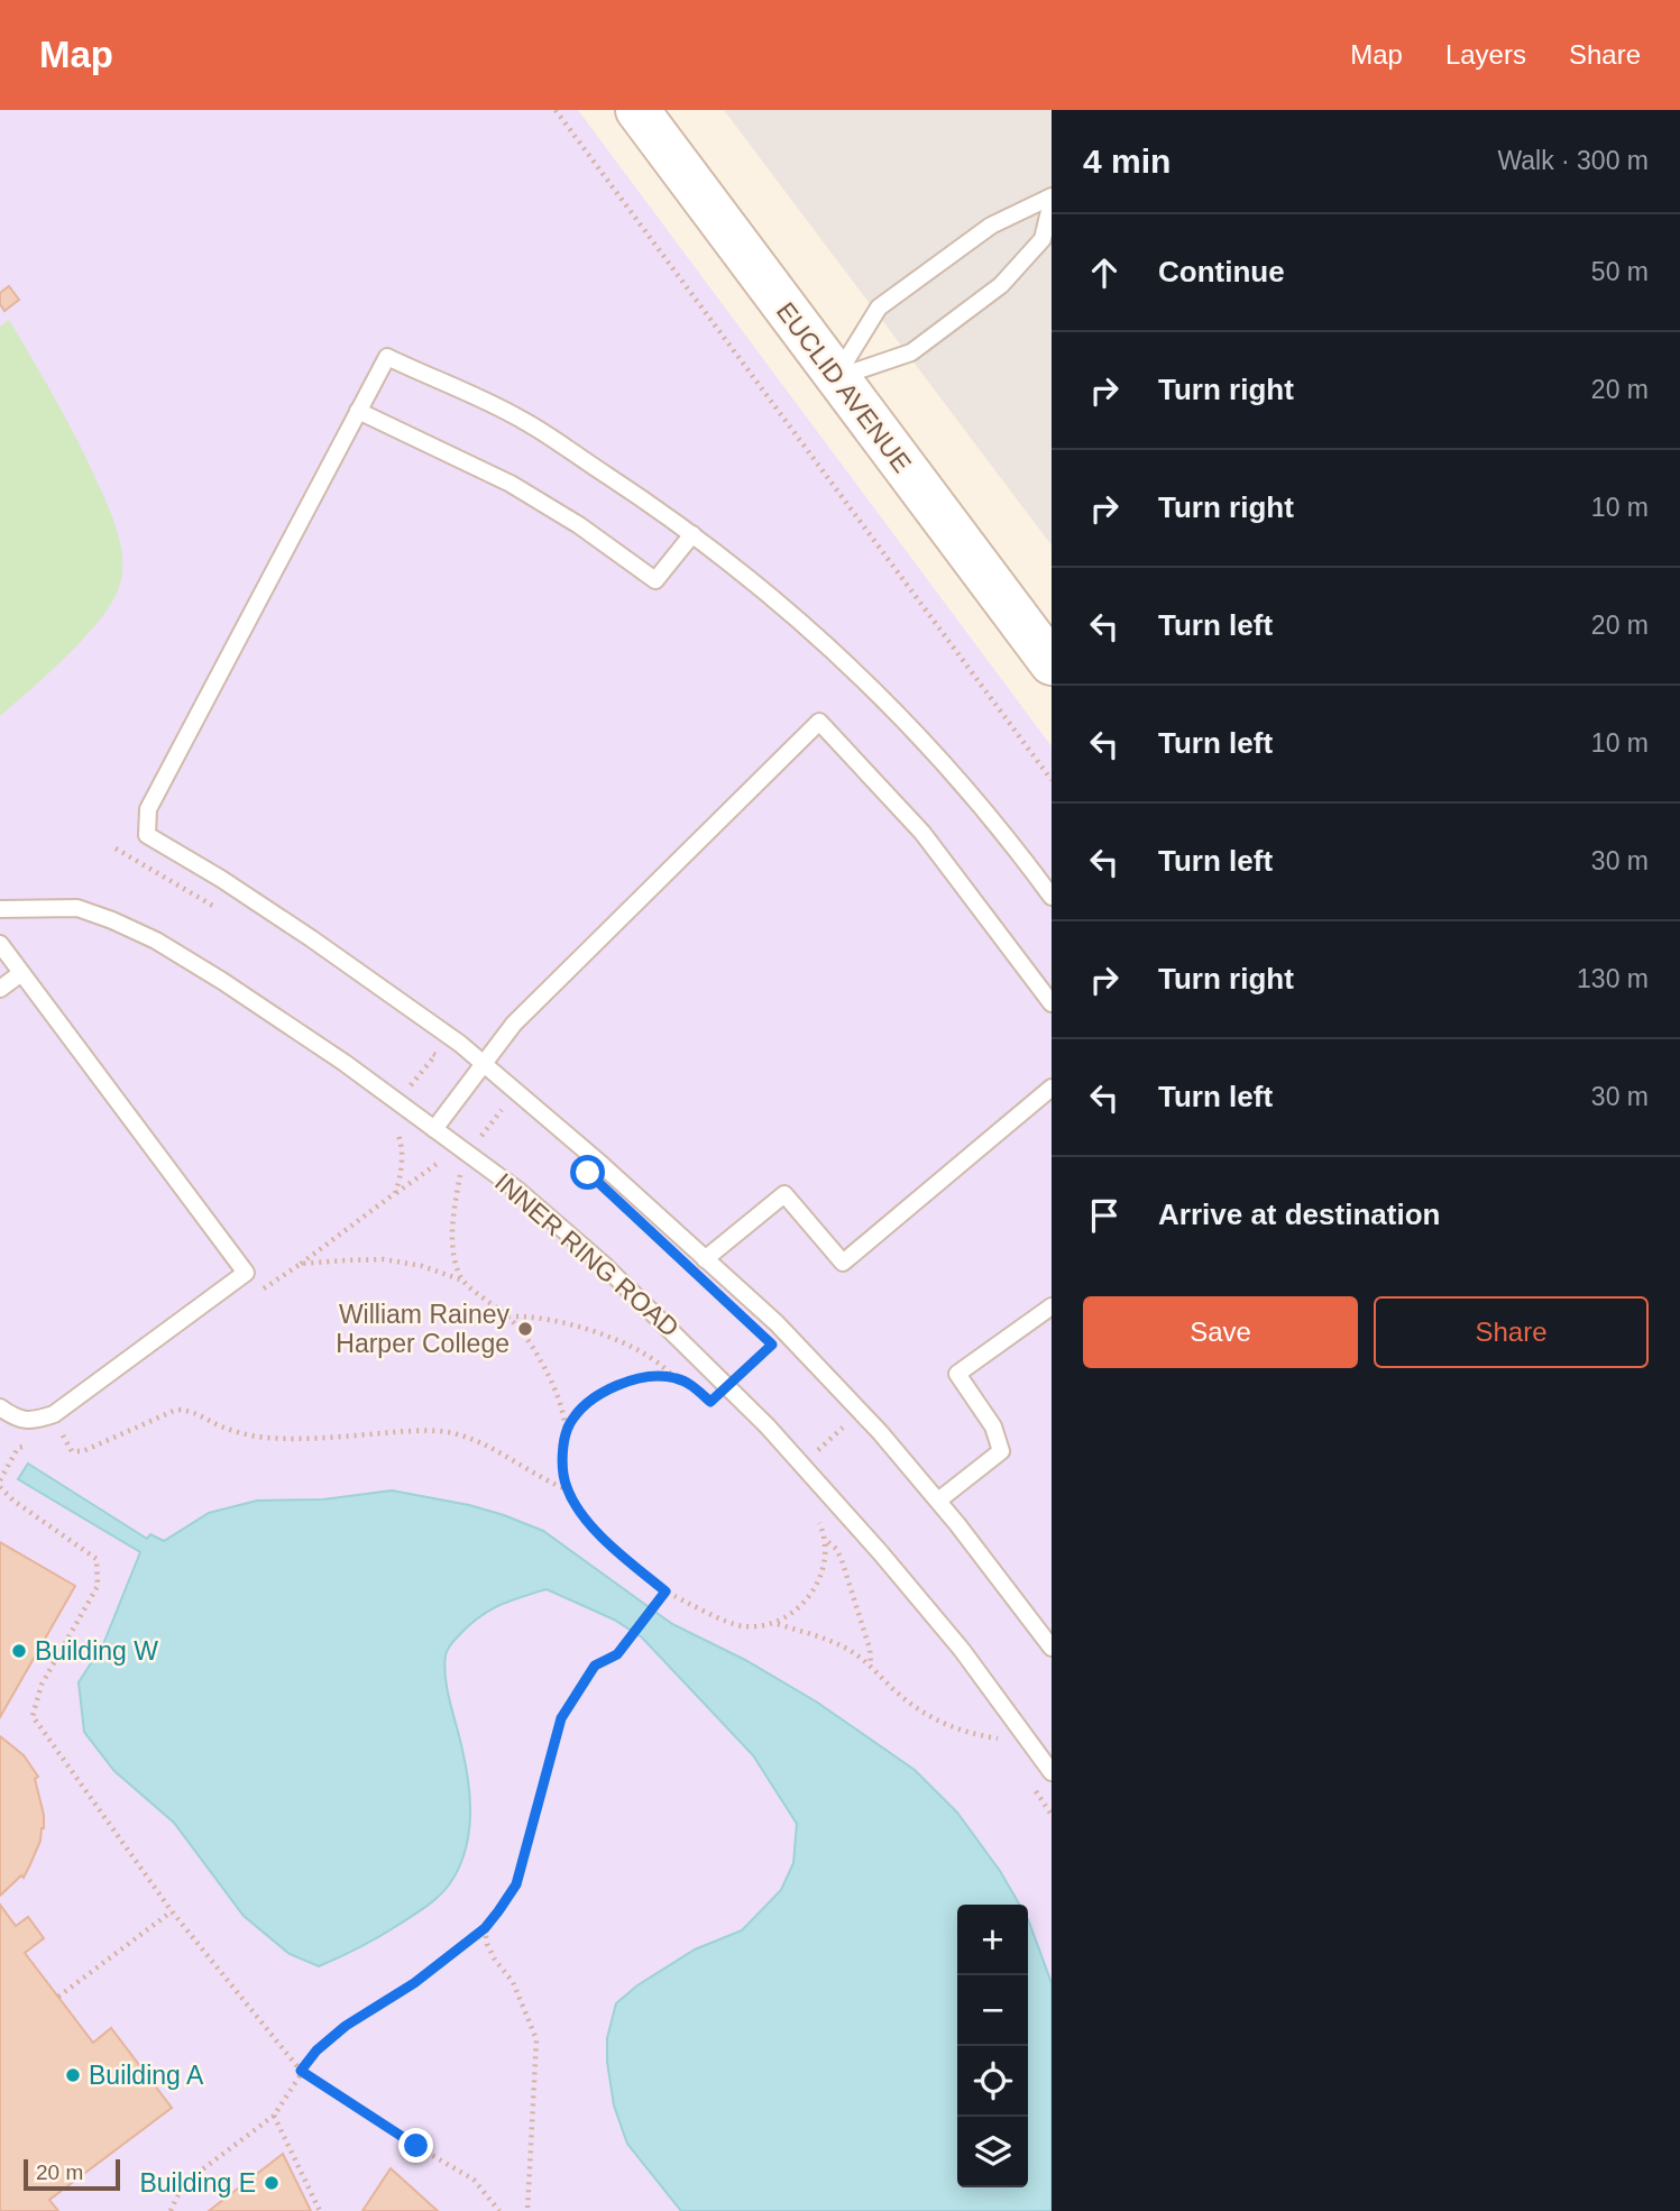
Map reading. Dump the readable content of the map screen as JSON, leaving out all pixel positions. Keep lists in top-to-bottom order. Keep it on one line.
{"streets":{"main road":["EUCLID AVENUE"],"lane":["INNER RING ROAD"]},"places":["William Rainey Harper College","Building W","Building A","Building E"],"scale_bar":"20 m","page":{"header":"Map","nav":["Map","Layers","Share"],"heading":["4 min","Walk · 300 m"],"list":[["Continue","50 m"],["Turn right","20 m"],["Turn right","10 m"],["Turn left","20 m"],["Turn left","10 m"],["Turn left","30 m"],["Turn right","130 m"],["Turn left","30 m"],"Arrive at destination"],"buttons":["Save","Share"],"map_buttons":["+","−"],"scale":"20 m"}}
